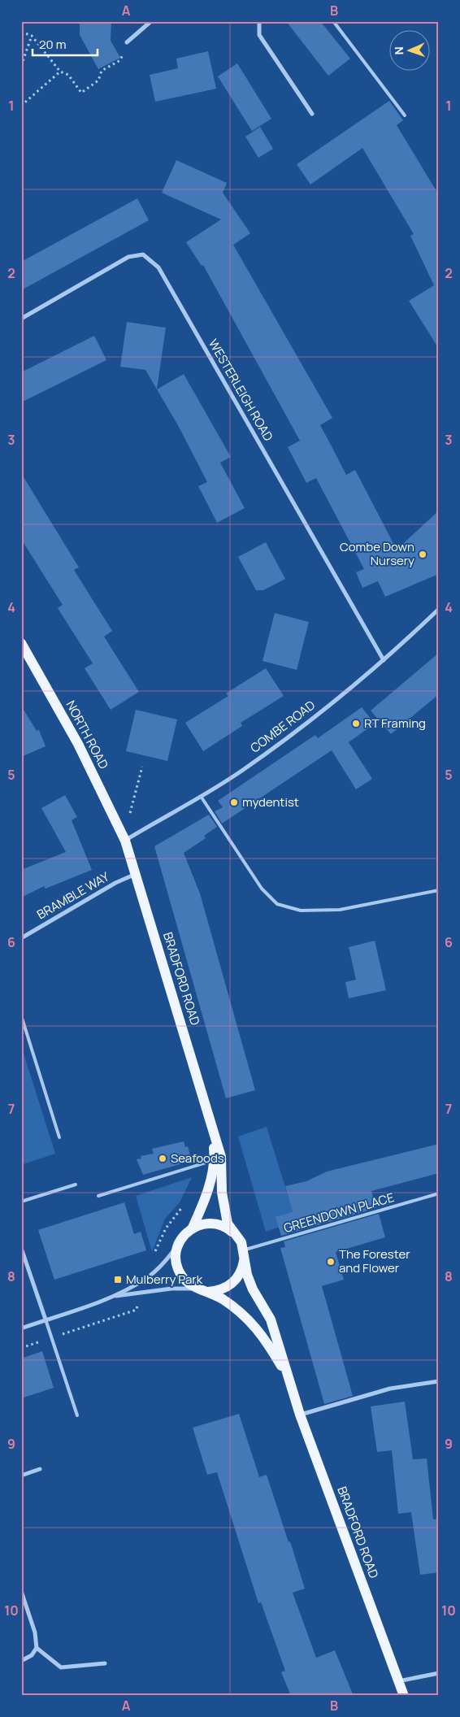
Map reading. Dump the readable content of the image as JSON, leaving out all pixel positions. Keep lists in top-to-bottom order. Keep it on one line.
{"streets":{"main road":["NORTH ROAD","BRADFORD ROAD"],"street":["WESTERLEIGH ROAD","COMBE ROAD","BRAMBLE WAY"],"lane":["GREENDOWN PLACE"]},"crossings":[["WESTERLEIGH ROAD","COMBE ROAD"],["COMBE ROAD","NORTH ROAD"],["COMBE ROAD","BRADFORD ROAD"],["NORTH ROAD","BRADFORD ROAD"],["BRAMBLE WAY","BRADFORD ROAD"],["BRADFORD ROAD","GREENDOWN PLACE"]],"places":{"other":["Combe Down Nursery","RT Framing","mydentist","Seafoods","The Forester and Flower"],"transit":["Mulberry Park"]},"scale_bar":"20 m","north":"left","grid":{"columns":["A","B"],"rows":["1","2","3","4","5","6","7","8","9","10"]}}
